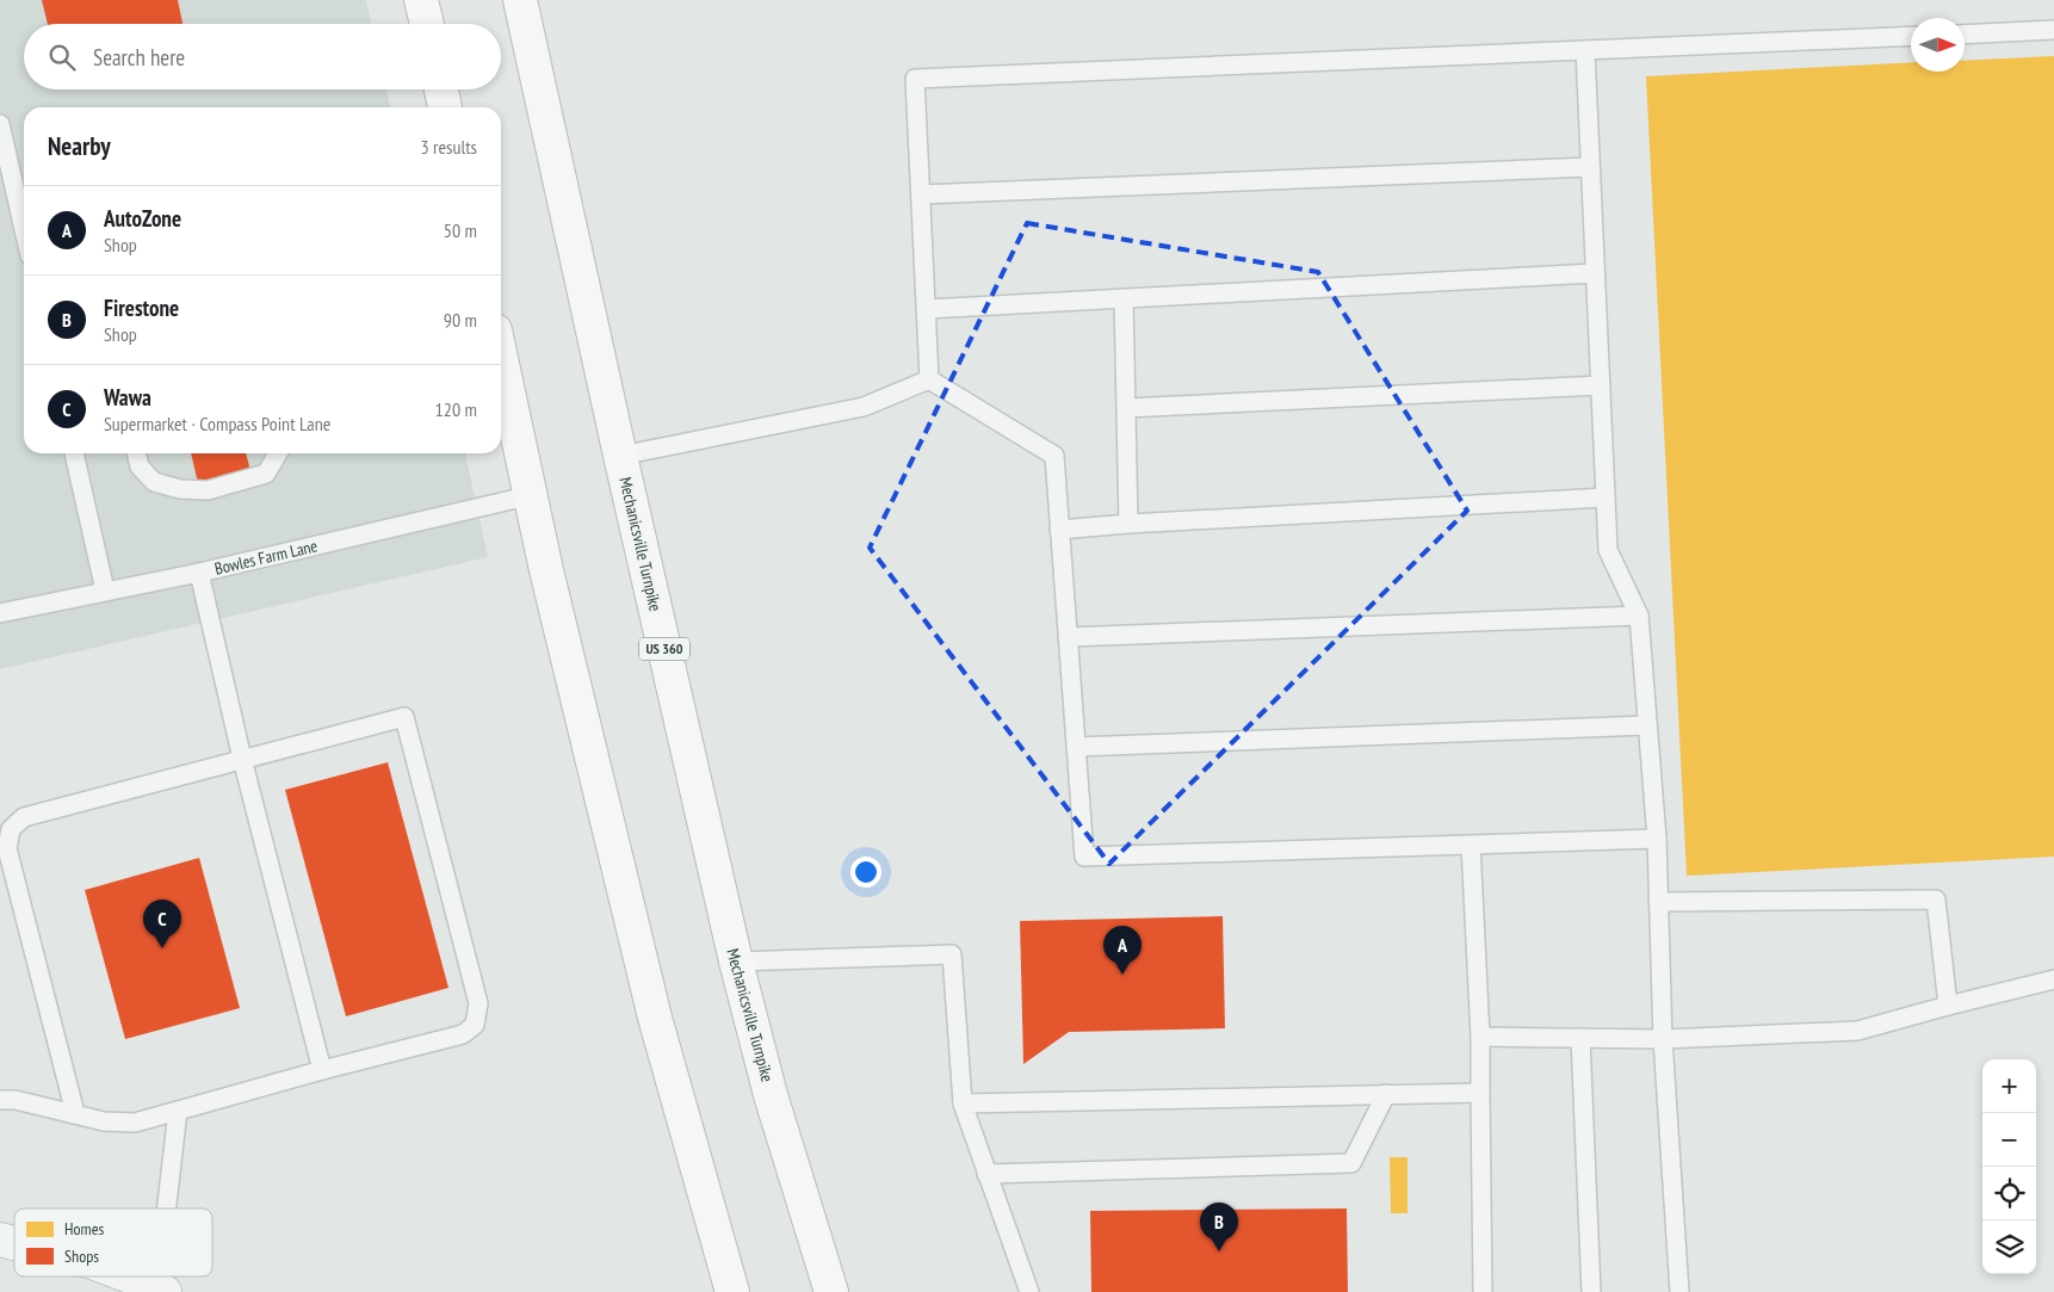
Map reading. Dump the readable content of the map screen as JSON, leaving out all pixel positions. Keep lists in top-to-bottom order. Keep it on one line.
{"streets":{"highway":["Mechanicsville Turnpike","US 360"],"lane":["Bowles Farm Lane"]},"legend":["Homes","Shops"],"north":"right","page":{"search":"Search here","heading":["Nearby","3 results"],"list":[{"mark":"A","name":"AutoZone","note":"Shop","value":"50 m"},{"mark":"B","name":"Firestone","note":"Shop","value":"90 m"},{"mark":"C","name":"Wawa","note":"Supermarket · Compass Point Lane","value":"120 m"}],"pins":["C","A","B"],"map_buttons":["+","−"]}}
